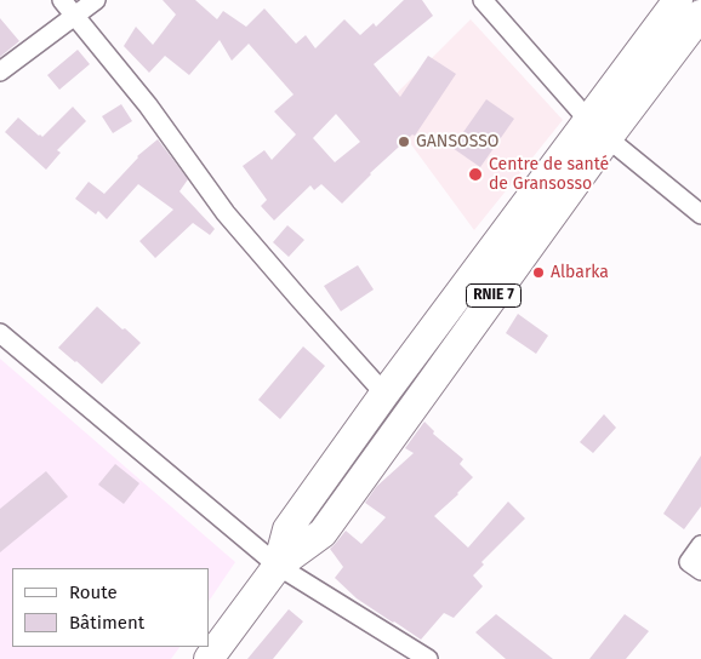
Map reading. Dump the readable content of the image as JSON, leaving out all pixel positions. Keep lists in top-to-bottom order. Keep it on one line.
{"streets":{"main road":["RNIE 7"]},"places":["GANSOSSO","Centre de santé de Gransosso","Albarka"],"legend":["Route","Bâtiment"]}
